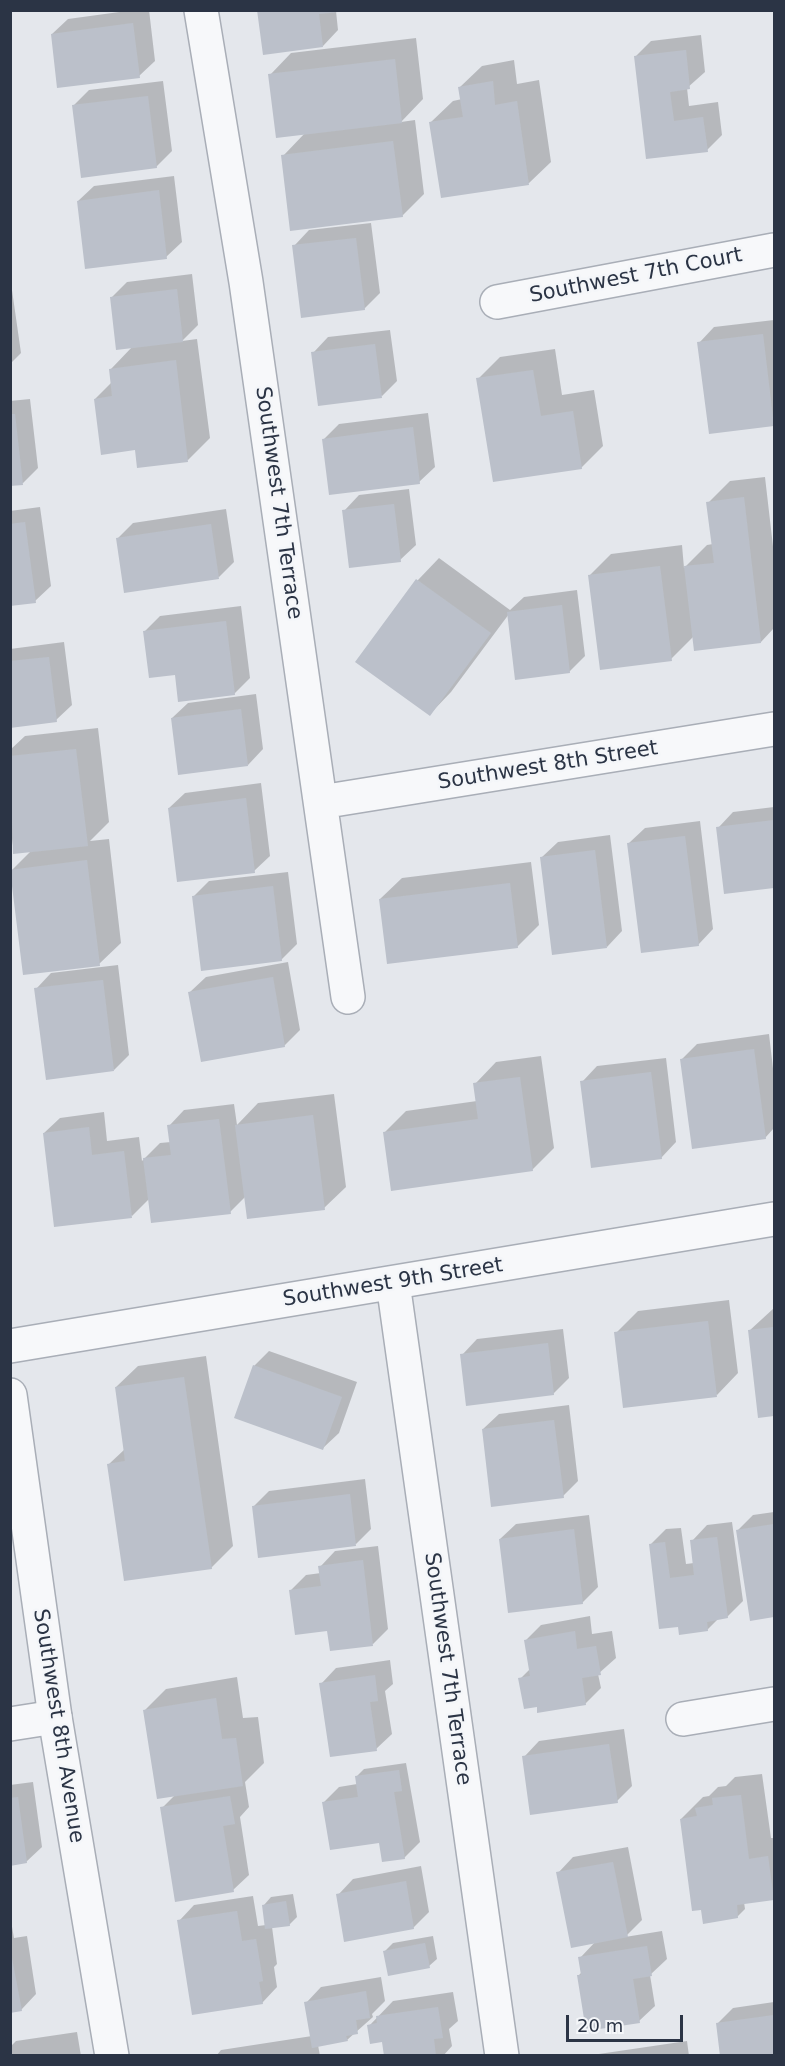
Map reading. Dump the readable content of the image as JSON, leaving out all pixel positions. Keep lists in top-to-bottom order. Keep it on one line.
{"streets":{"street":["Southwest 7th Court","Southwest 7th Terrace","Southwest 8th Street","Southwest 9th Street","Southwest 8th Avenue"]},"crossings":[["Southwest 7th Terrace","Southwest 8th Street"],["Southwest 7th Terrace","Southwest 9th Street"]],"scale_bar":"20 m"}
